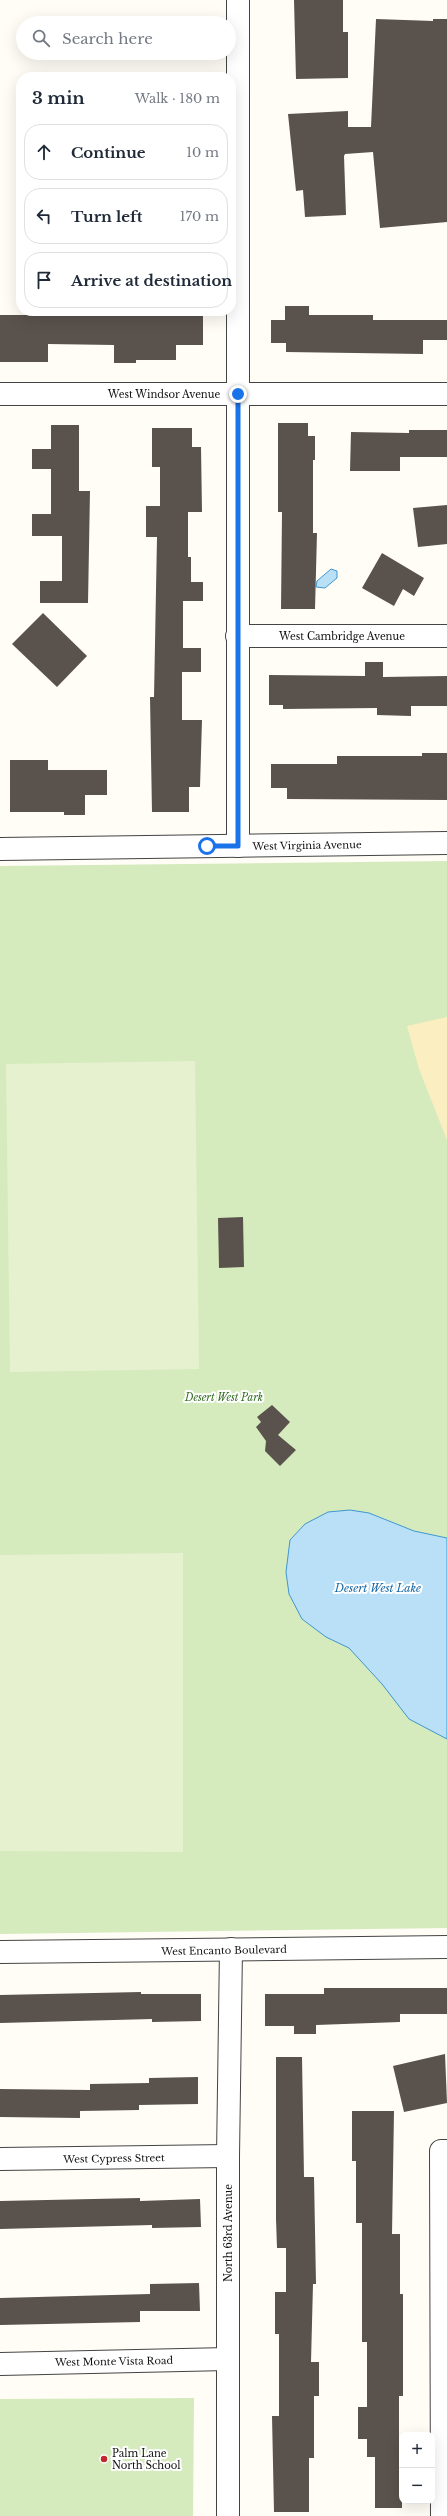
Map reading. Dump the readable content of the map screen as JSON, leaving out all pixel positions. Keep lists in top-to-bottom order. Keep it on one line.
{"streets":{"street":["West Windsor Avenue","West Cambridge Avenue","West Virginia Avenue","West Encanto Boulevard","West Cypress Street","North 63rd Avenue","West Monte Vista Road"]},"crossings":[["West Encanto Boulevard","North 63rd Avenue"],["West Cypress Street","North 63rd Avenue"],["North 63rd Avenue","West Monte Vista Road"]],"water":["Desert West Lake"],"parks":["Desert West Park"],"places":["Palm Lane North School"],"page":{"search":"Search here","heading":["3 min","Walk · 180 m"],"list":[["Continue","10 m"],["Turn left","170 m"],"Arrive at destination"],"map_buttons":["+","−"]}}
